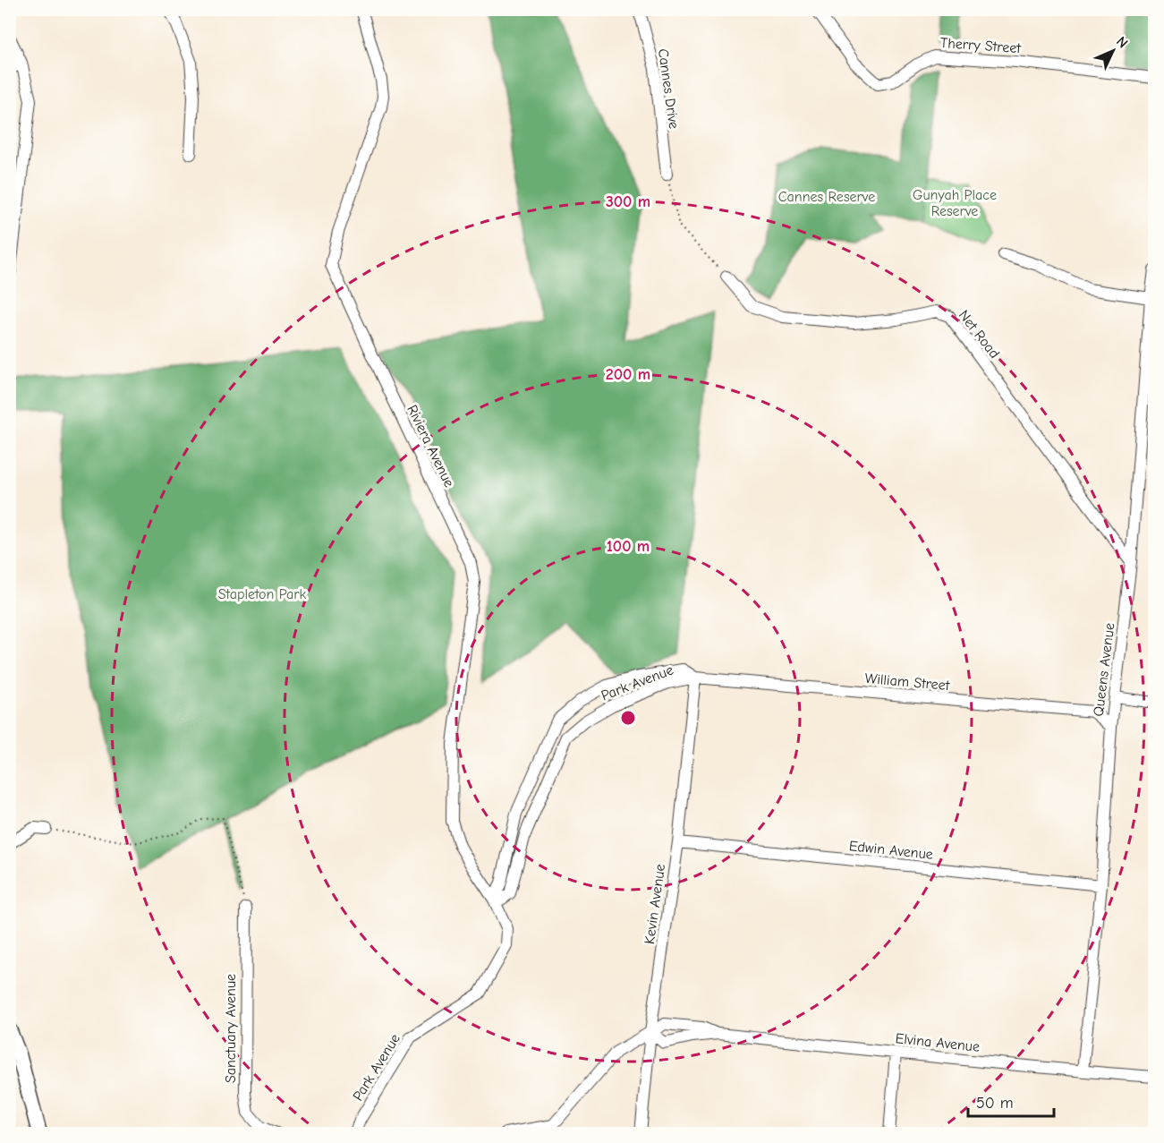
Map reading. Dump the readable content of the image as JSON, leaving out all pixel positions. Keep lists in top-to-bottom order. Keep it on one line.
{"streets":{"street":["Therry Street","Cannes Drive","Net Road","Riviera Avenue","Queens Avenue","William Street","Park Avenue","Edwin Avenue","Kevin Avenue","Sanctuary Avenue","Elvina Avenue"]},"crossings":[["Net Road","Queens Avenue"],["Riviera Avenue","Park Avenue"],["Queens Avenue","William Street"],["Queens Avenue","Edwin Avenue"],["Queens Avenue","Elvina Avenue"],["William Street","Park Avenue"],["William Street","Kevin Avenue"],["Park Avenue","Kevin Avenue"],["Edwin Avenue","Kevin Avenue"],["Kevin Avenue","Elvina Avenue"]],"parks":["Gunyah Place Reserve","Cannes Reserve","Stapleton Park"],"scale_bar":"50 m","north":"top right","rings":["300 m","200 m","100 m"]}
